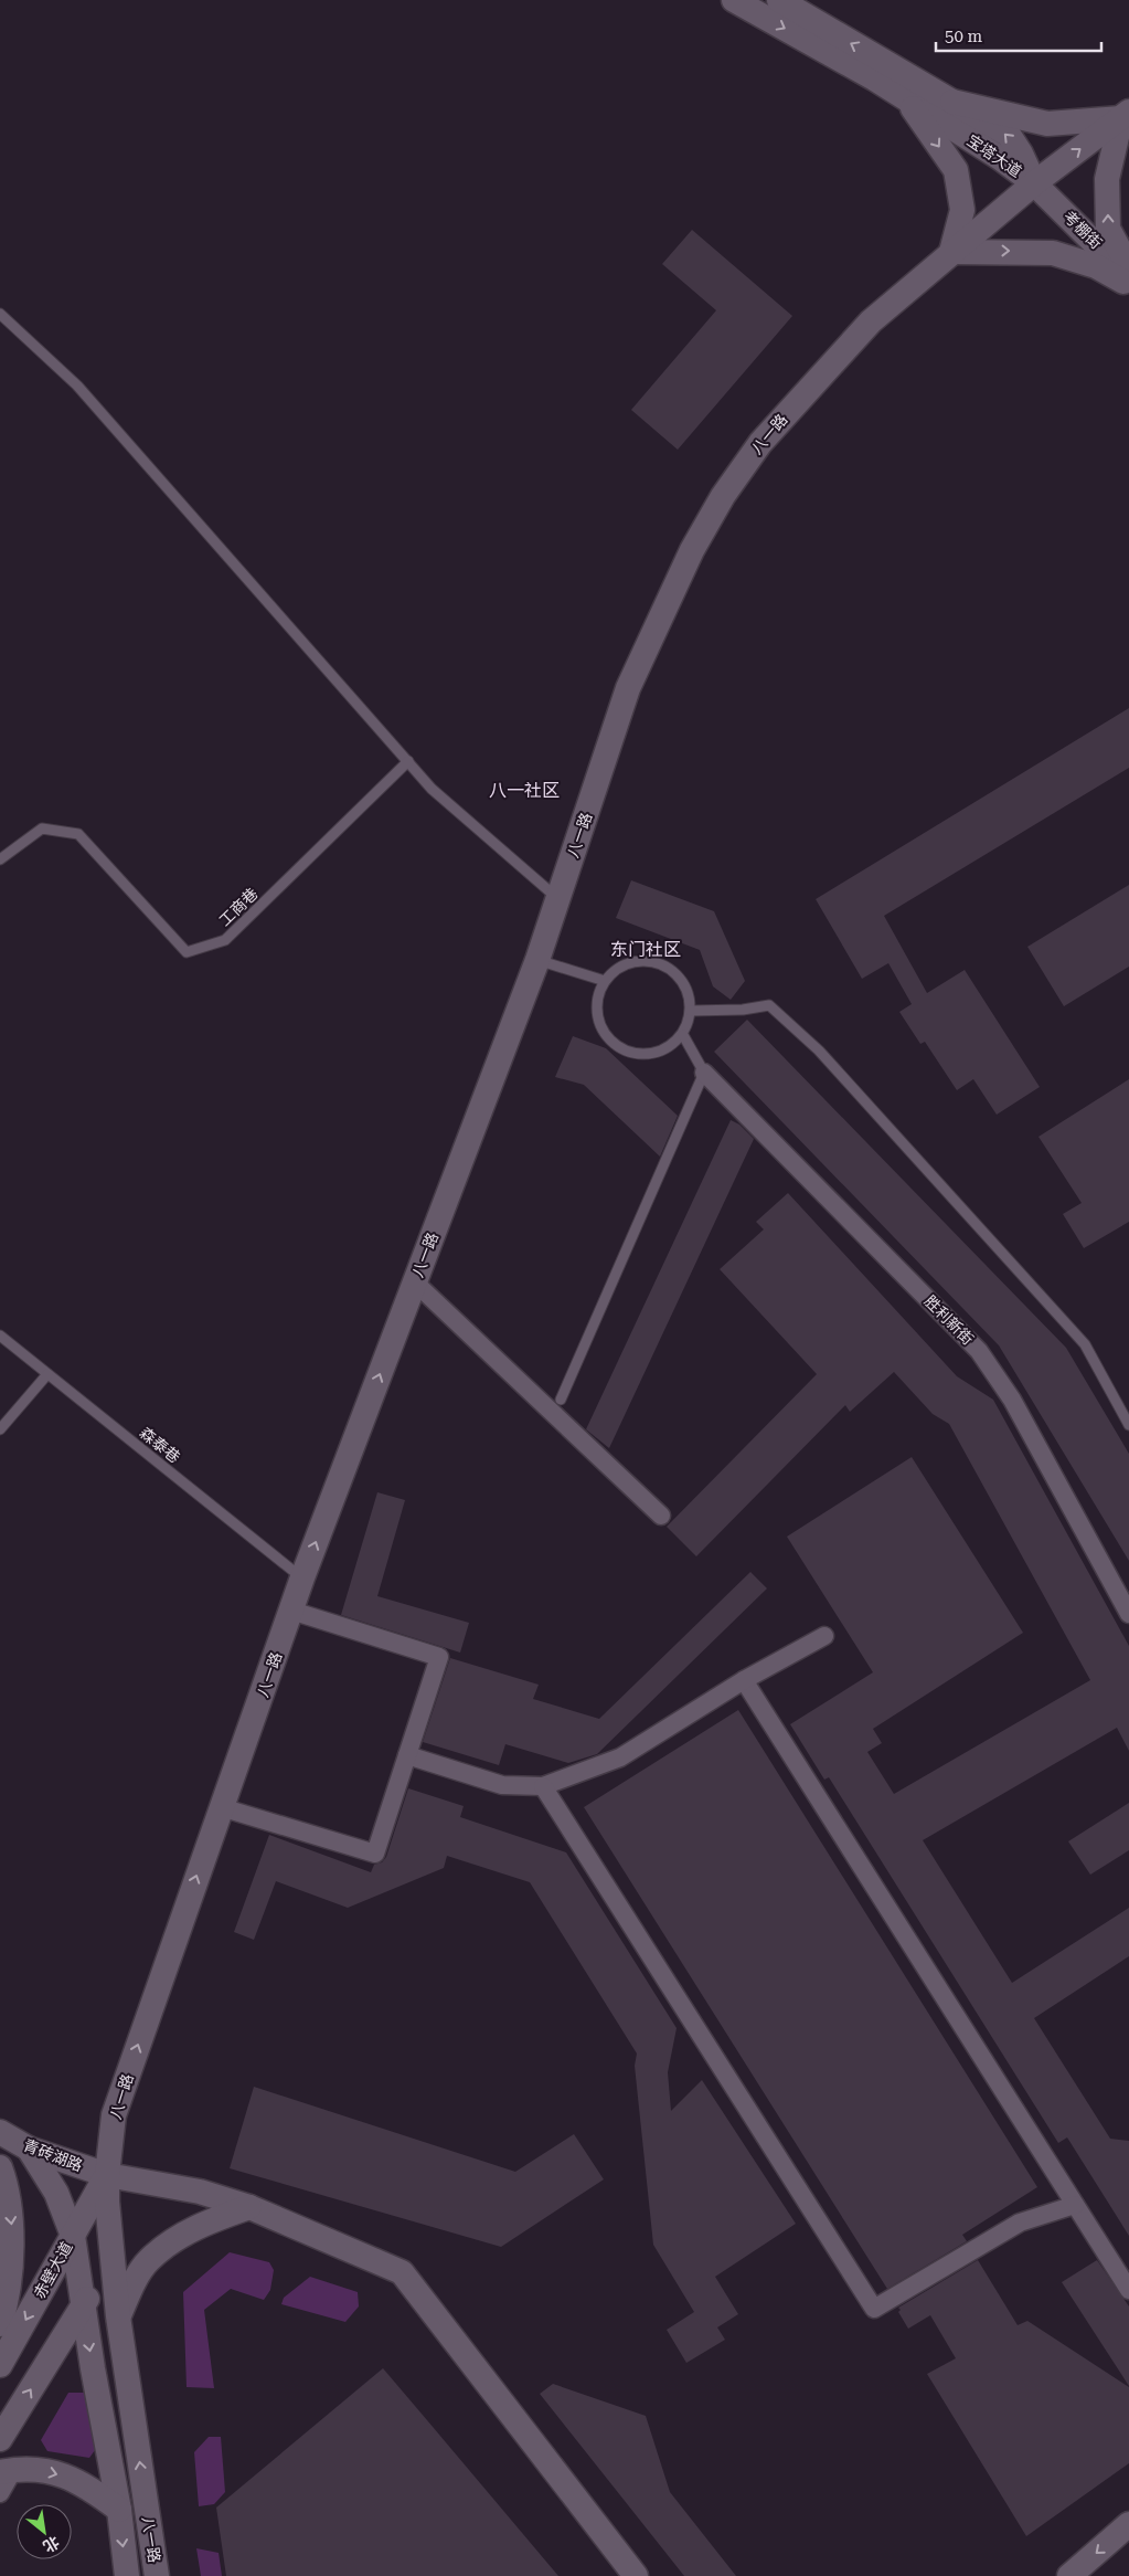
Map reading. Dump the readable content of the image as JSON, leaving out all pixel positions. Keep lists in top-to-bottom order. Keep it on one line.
{"streets":{"main road":["宝塔大道","考棚街","八一路","青砖湖路","赤壁大道"],"street":["胜利新街"],"lane":["工商巷","森泰巷"]},"crossings":[["宝塔大道","考棚街"],["宝塔大道","八一路"],["考棚街","八一路"],["八一路","森泰巷"],["八一路","青砖湖路"],["八一路","赤壁大道"],["青砖湖路","赤壁大道"]],"districts":["八一社区","东门社区"],"scale_bar":"50 m","north":"bottom right"}
